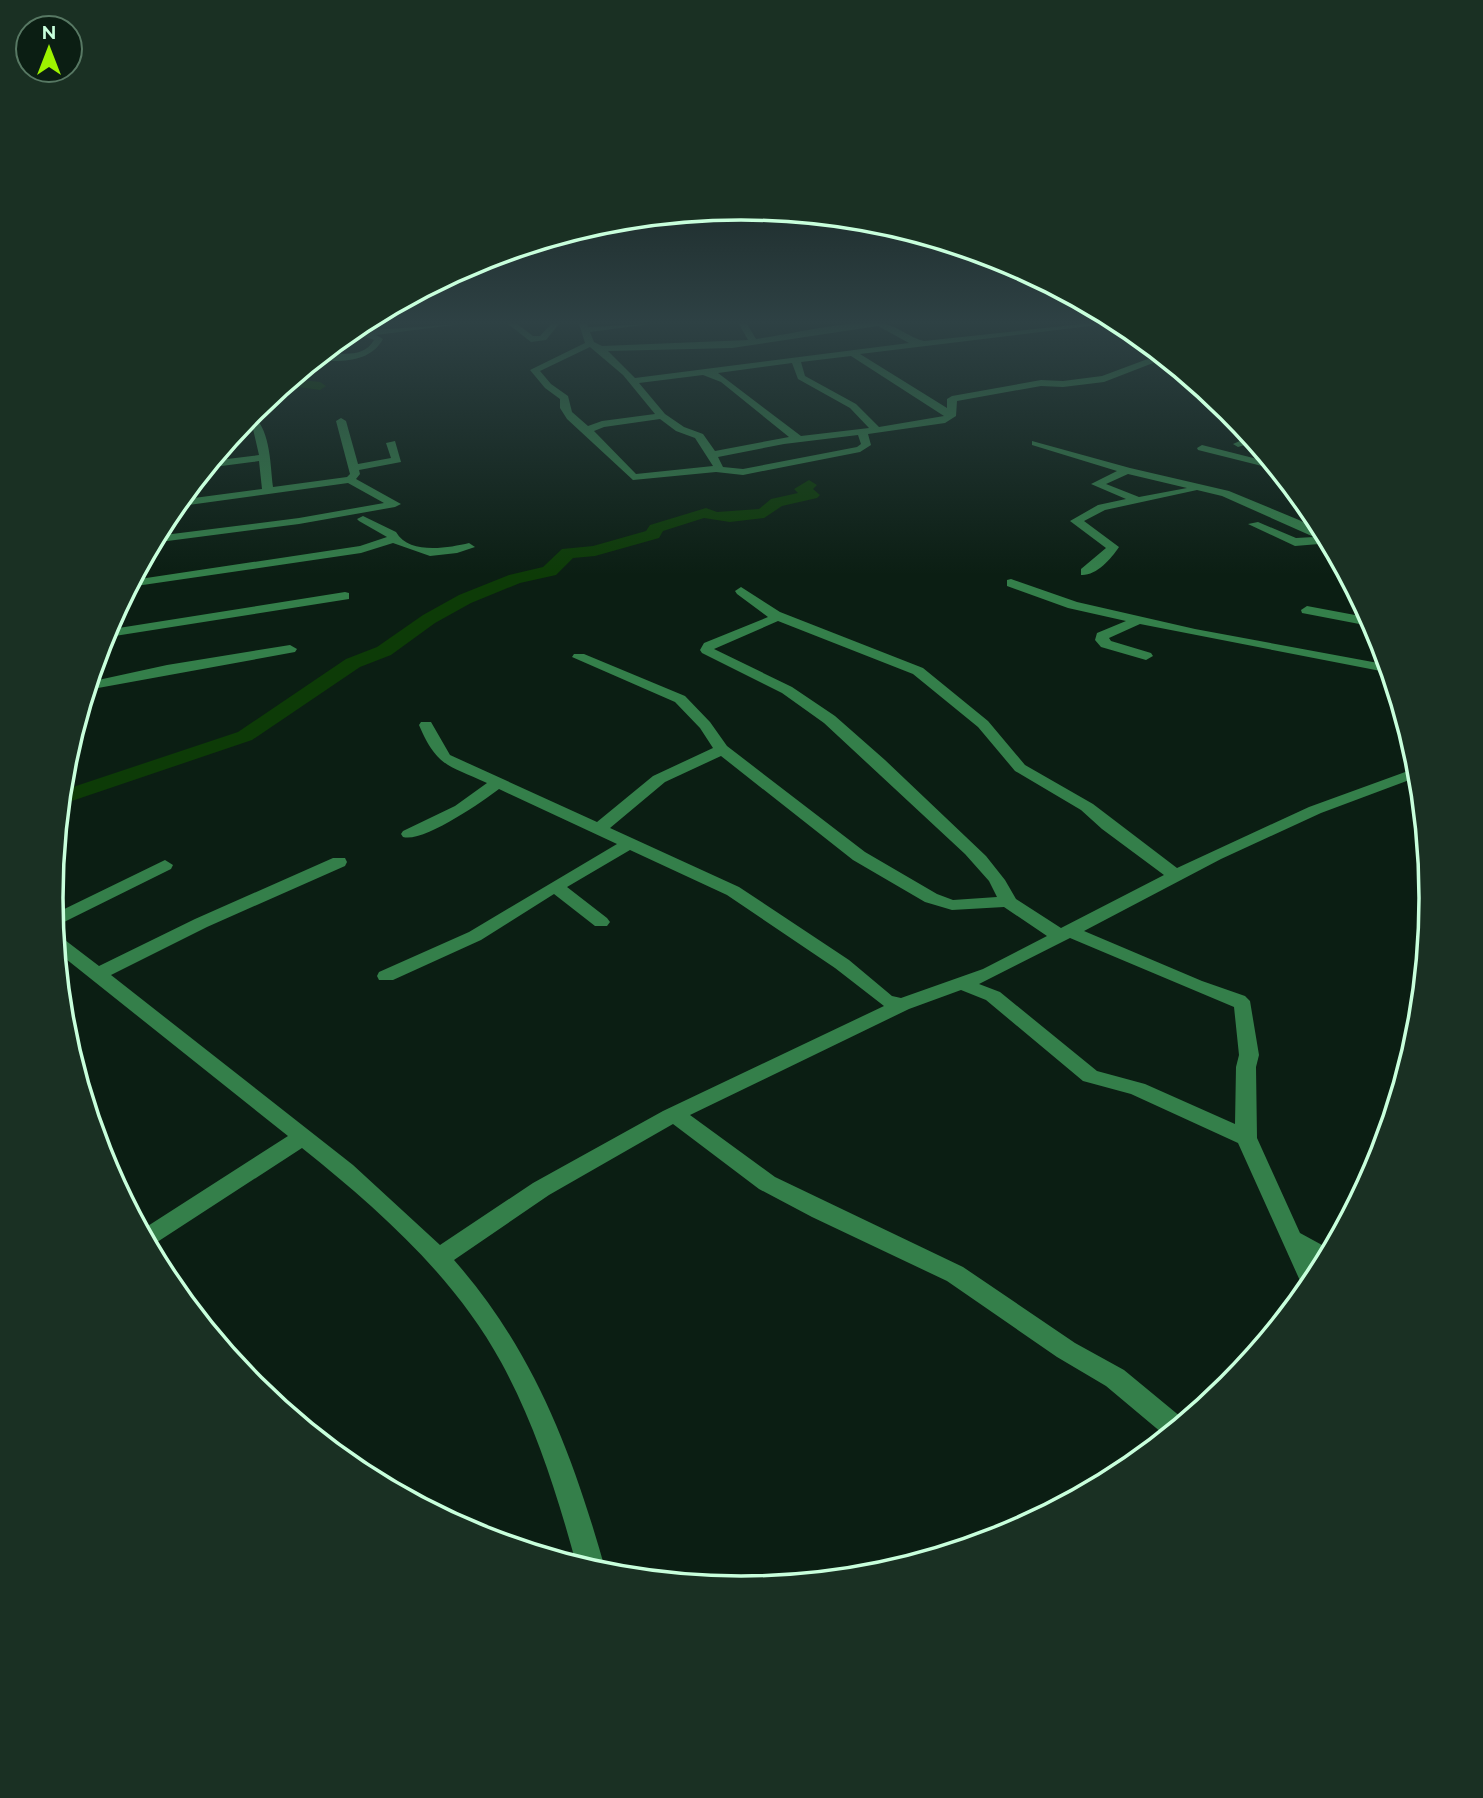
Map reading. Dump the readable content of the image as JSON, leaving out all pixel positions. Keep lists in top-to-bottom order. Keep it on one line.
{"north":"top"}
